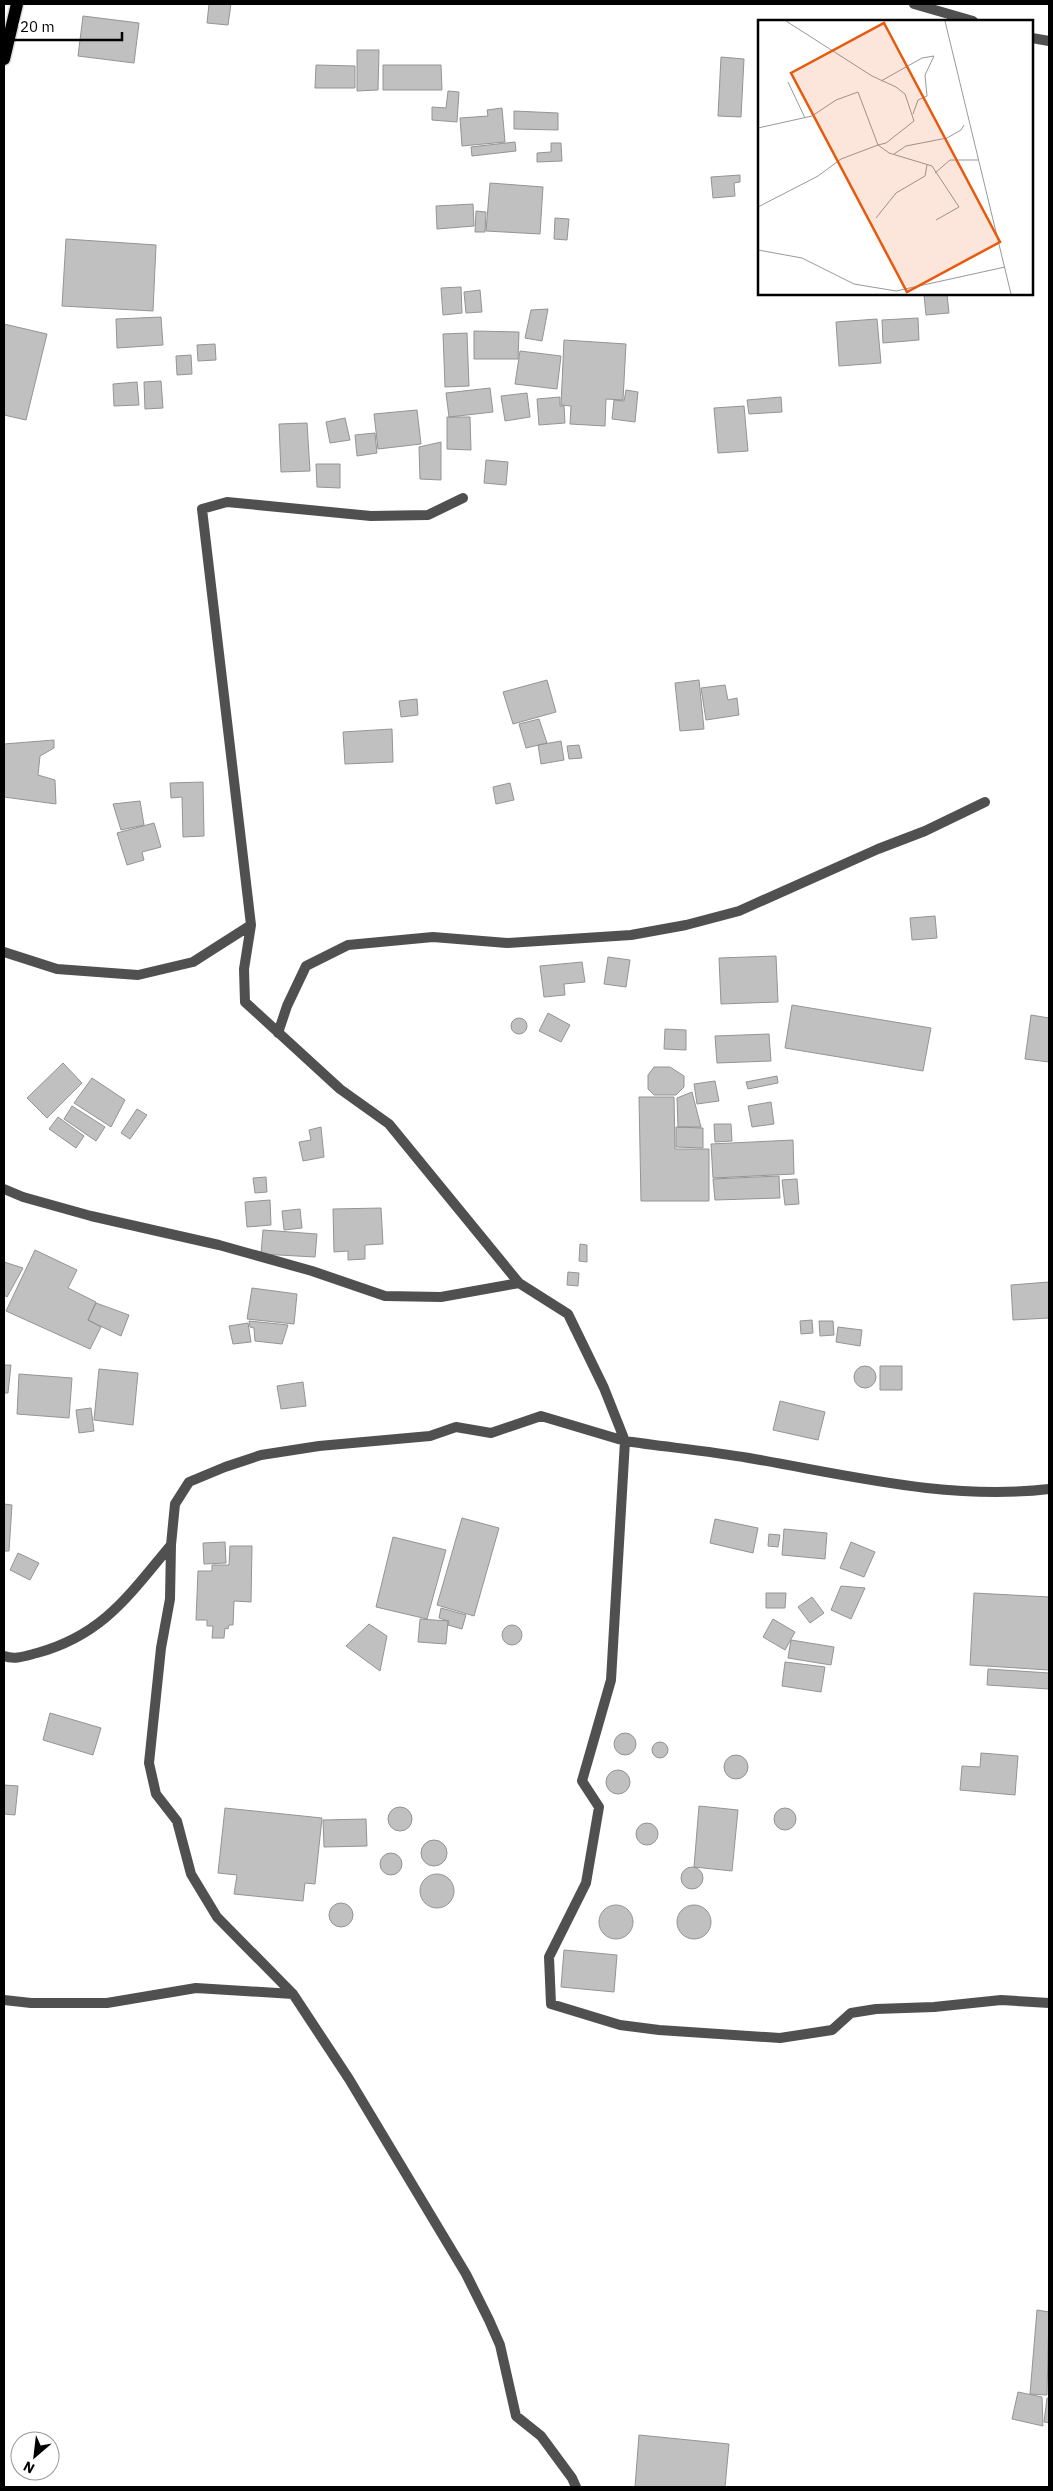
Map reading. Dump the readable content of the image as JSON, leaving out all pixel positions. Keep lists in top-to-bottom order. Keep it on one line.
{"scale_bar":"20 m","north":"bottom left"}
